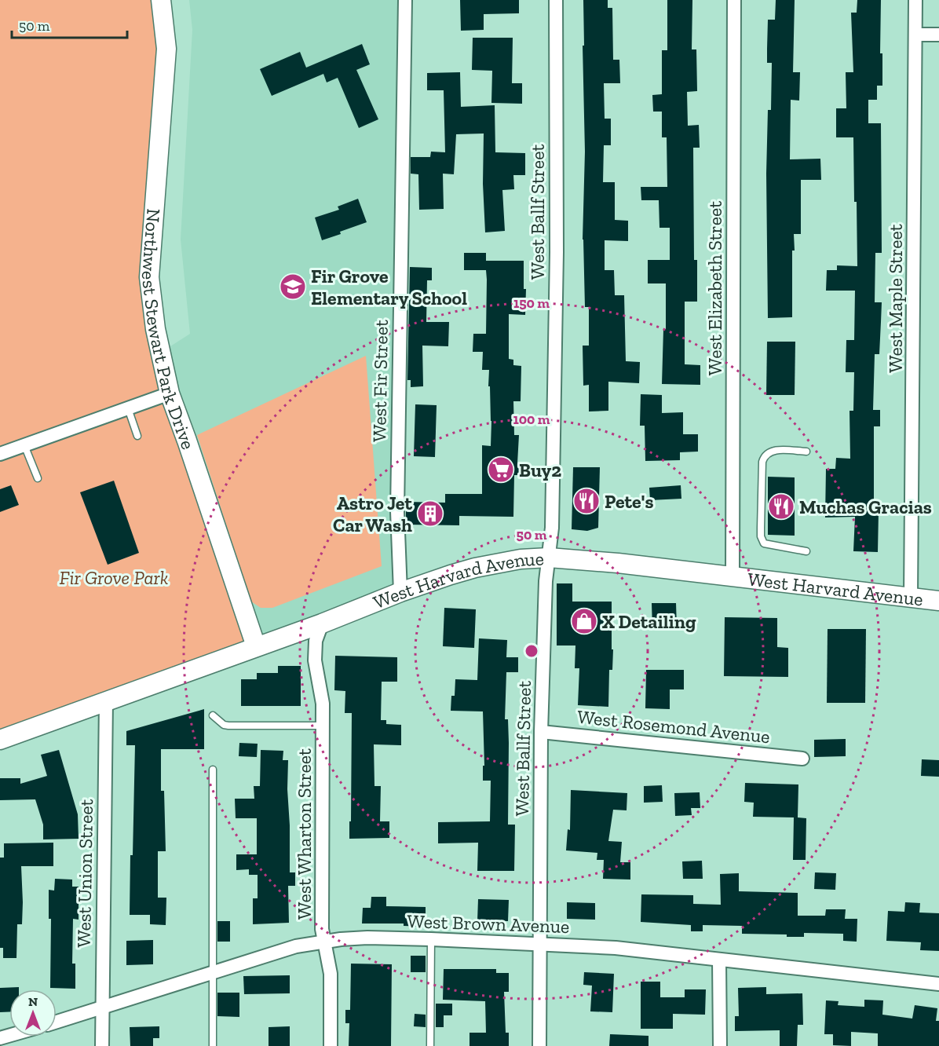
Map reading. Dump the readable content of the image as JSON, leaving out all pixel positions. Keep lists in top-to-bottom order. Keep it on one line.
{"streets":{"main road":["Northwest Stewart Park Drive","West Harvard Avenue"],"street":["West Ballf Street","West Elizabeth Street","West Maple Street","West Fir Street","West Rosemond Avenue","West Wharton Street","West Union Street","West Brown Avenue"]},"crossings":[["West Ballf Street","West Harvard Avenue"],["West Ballf Street","West Rosemond Avenue"],["West Ballf Street","West Brown Avenue"],["West Elizabeth Street","West Harvard Avenue"],["West Maple Street","West Harvard Avenue"],["Northwest Stewart Park Drive","West Harvard Avenue"],["West Fir Street","West Harvard Avenue"],["West Harvard Avenue","West Wharton Street"],["West Harvard Avenue","West Union Street"],["West Wharton Street","West Brown Avenue"],["West Union Street","West Brown Avenue"]],"parks":["Fir Grove Park"],"places":{"school or university":["Fir Grove Elementary School"],"supermarket":["Buy2"],"restaurant":["Pete's","Muchas Gracias"],"building":["Astro Jet Car Wash"],"shop":["X Detailing"]},"scale_bar":"50 m","north":"top","rings":["150 m","100 m","50 m"]}
